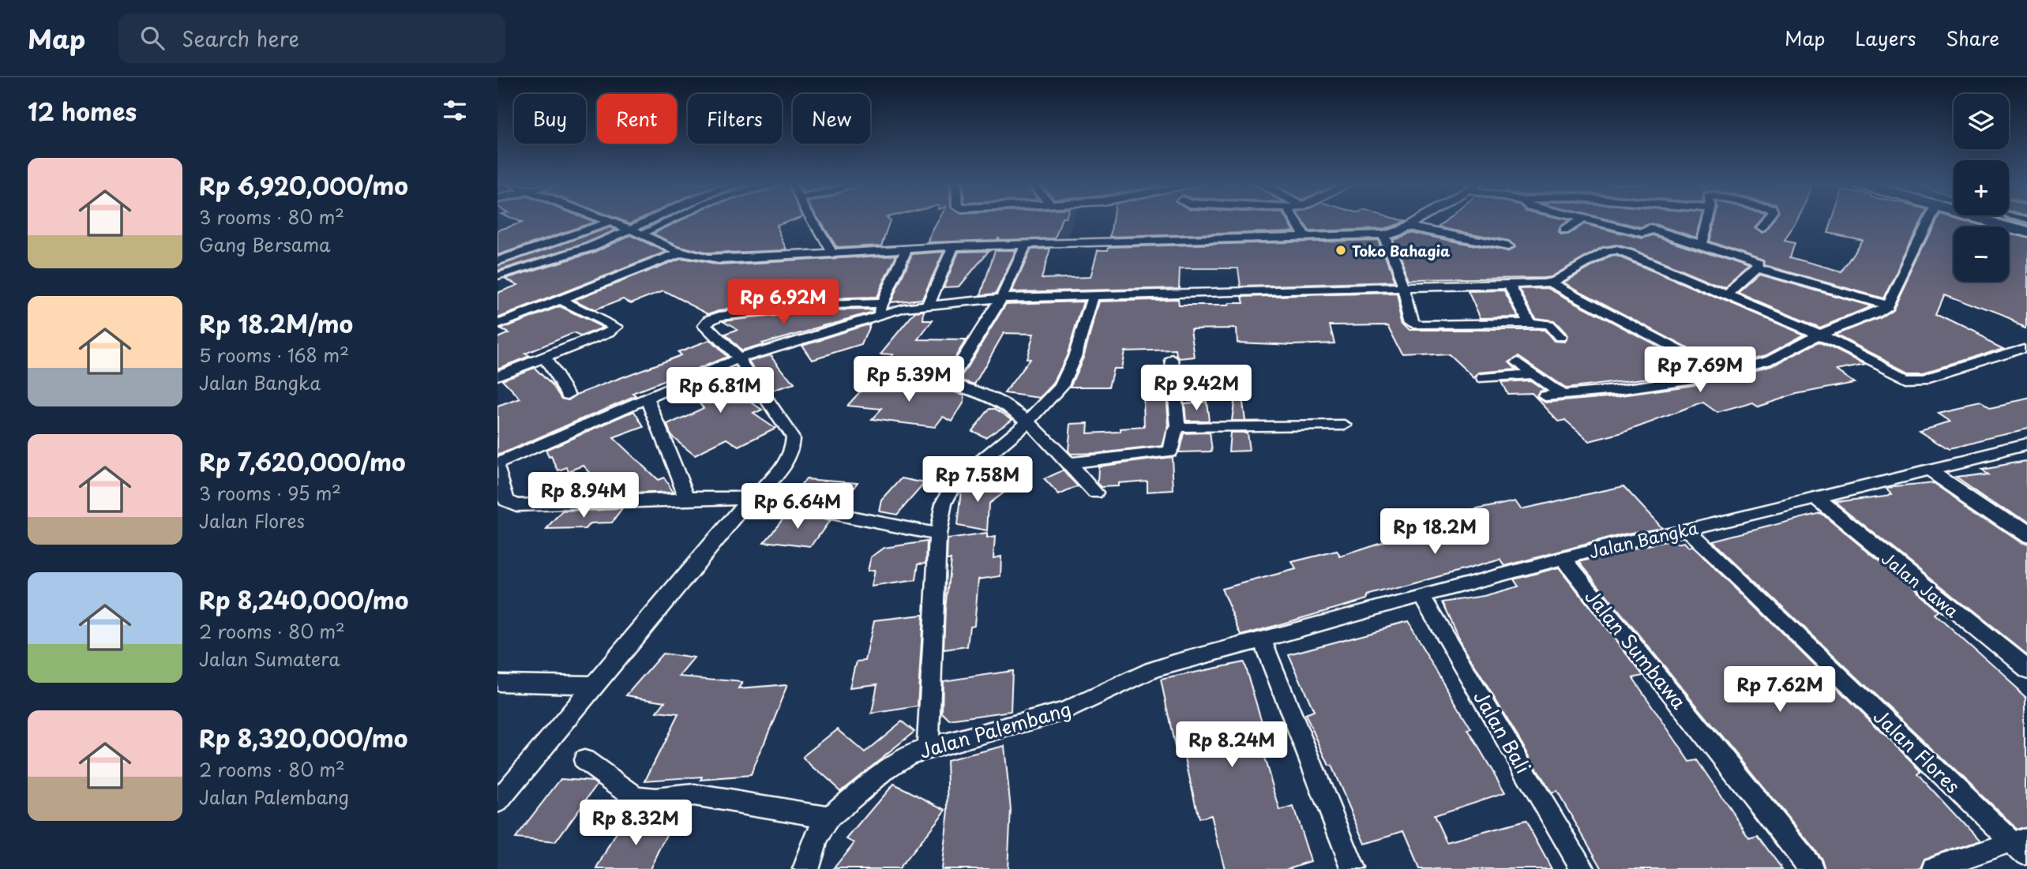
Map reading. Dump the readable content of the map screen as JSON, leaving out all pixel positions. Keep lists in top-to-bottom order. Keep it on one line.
{"streets":{"street":["Jalan Bangka","Jalan Jawa","Jalan Sumbawa","Jalan Palembang","Jalan Bali","Jalan Flores"]},"crossings":[["Jalan Bangka","Jalan Jawa"],["Jalan Bangka","Jalan Sumbawa"],["Jalan Bangka","Jalan Palembang"],["Jalan Bangka","Jalan Bali"],["Jalan Bangka","Jalan Flores"]],"places":["Toko Bahagia"],"page":{"header":"Map","search":"Search here","nav":["Map","Layers","Share"],"heading":"12 homes","map_buttons":["+","−"],"chip":["Buy","Rent","Filters","New"],"list":[{"name":"Rp 6,920,000/mo","note":"3 rooms · 80 m² · Gang Bersama"},{"name":"Rp 18.2M/mo","note":"5 rooms · 168 m² · Jalan Bangka"},{"name":"Rp 7,620,000/mo","note":"3 rooms · 95 m² · Jalan Flores"},{"name":"Rp 8,240,000/mo","note":"2 rooms · 80 m² · Jalan Sumatera"},{"name":"Rp 8,320,000/mo","note":"2 rooms · 80 m² · Jalan Palembang"}],"price":["Rp 6.92M","Rp 7.69M","Rp 5.39M","Rp 9.42M","Rp 6.81M","Rp 7.58M","Rp 8.94M","Rp 6.64M","Rp 18.2M","Rp 7.62M","Rp 8.24M","Rp 8.32M"]}}
